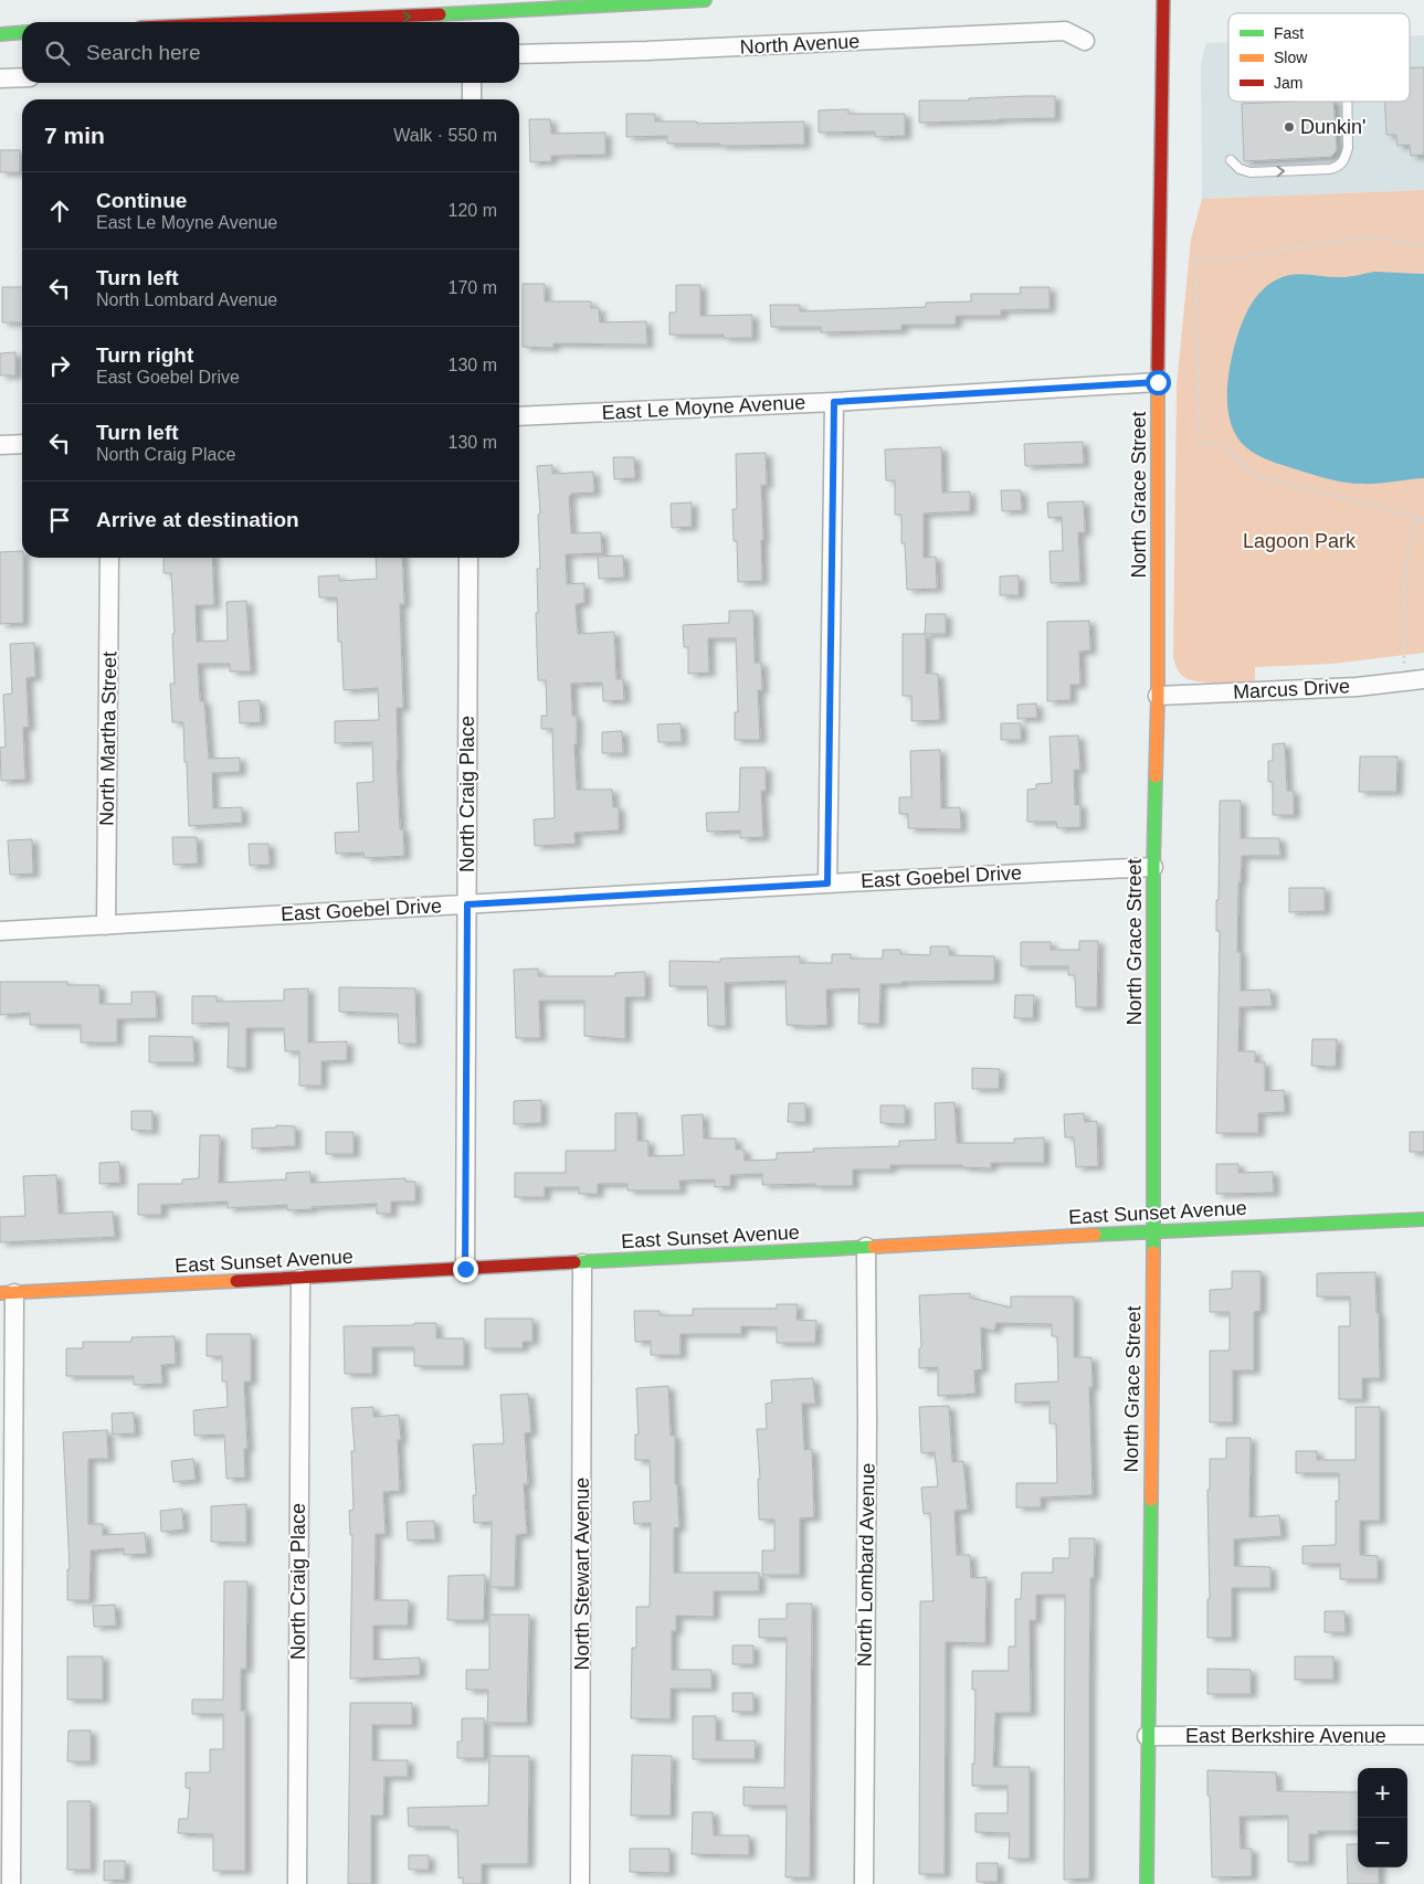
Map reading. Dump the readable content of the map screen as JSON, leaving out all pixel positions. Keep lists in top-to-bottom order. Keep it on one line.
{"streets":{"street":["North Avenue","East Le Moyne Avenue","North Grace Street","Marcus Drive","North Martha Street","North Craig Place","East Goebel Drive","East Sunset Avenue","North Lombard Avenue","North Stewart Avenue","East Berkshire Avenue"]},"crossings":[["East Le Moyne Avenue","North Grace Street"],["North Grace Street","Marcus Drive"],["North Grace Street","East Goebel Drive"],["North Grace Street","East Sunset Avenue"],["North Grace Street","East Berkshire Avenue"],["North Martha Street","East Goebel Drive"],["North Craig Place","East Goebel Drive"],["North Craig Place","East Sunset Avenue"],["East Sunset Avenue","North Lombard Avenue"],["East Sunset Avenue","North Stewart Avenue"]],"parks":["Lagoon Park"],"places":["Dunkin'"],"legend":["Fast","Slow","Jam"],"page":{"search":"Search here","heading":["7 min","Walk · 550 m"],"list":[["Continue","East Le Moyne Avenue","120 m"],["Turn left","North Lombard Avenue","170 m"],["Turn right","East Goebel Drive","130 m"],["Turn left","North Craig Place","130 m"],"Arrive at destination"],"map_buttons":["+","−"]}}
